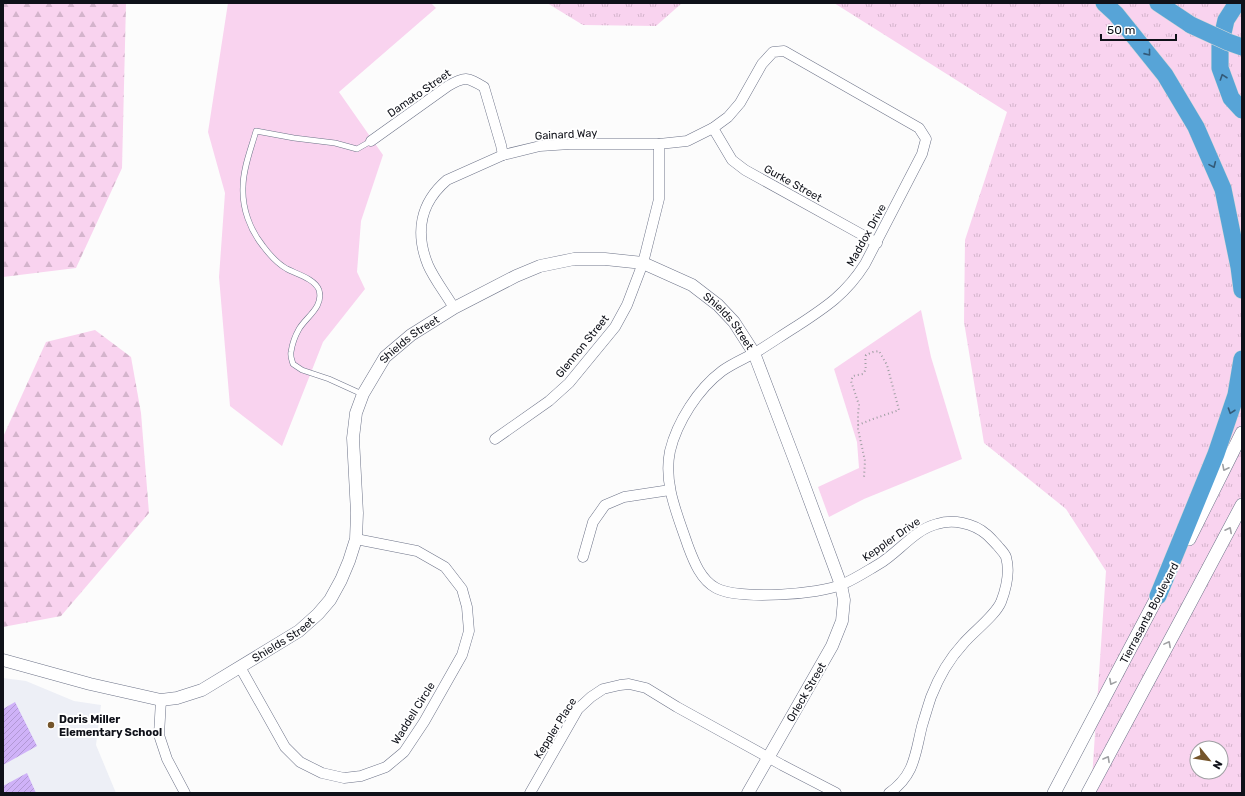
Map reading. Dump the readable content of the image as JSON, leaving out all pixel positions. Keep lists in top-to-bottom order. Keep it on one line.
{"streets":{"main road":["Tierrasanta Boulevard"],"street":["Damato Street","Gainard Way","Gurke Street","Maddox Drive","Shields Street","Glennon Street","Keppler Drive","Orleck Street","Waddell Circle","Keppler Place"]},"crossings":[["Damato Street","Gainard Way"],["Gainard Way","Gurke Street"],["Gainard Way","Maddox Drive"],["Gainard Way","Shields Street"],["Gainard Way","Glennon Street"],["Gurke Street","Maddox Drive"],["Maddox Drive","Shields Street"],["Maddox Drive","Keppler Drive"],["Shields Street","Glennon Street"],["Shields Street","Keppler Drive"],["Shields Street","Orleck Street"],["Shields Street","Waddell Circle"],["Keppler Drive","Orleck Street"],["Orleck Street","Keppler Place"]],"places":["Doris Miller Elementary School"],"scale_bar":"50 m","north":"bottom right"}
